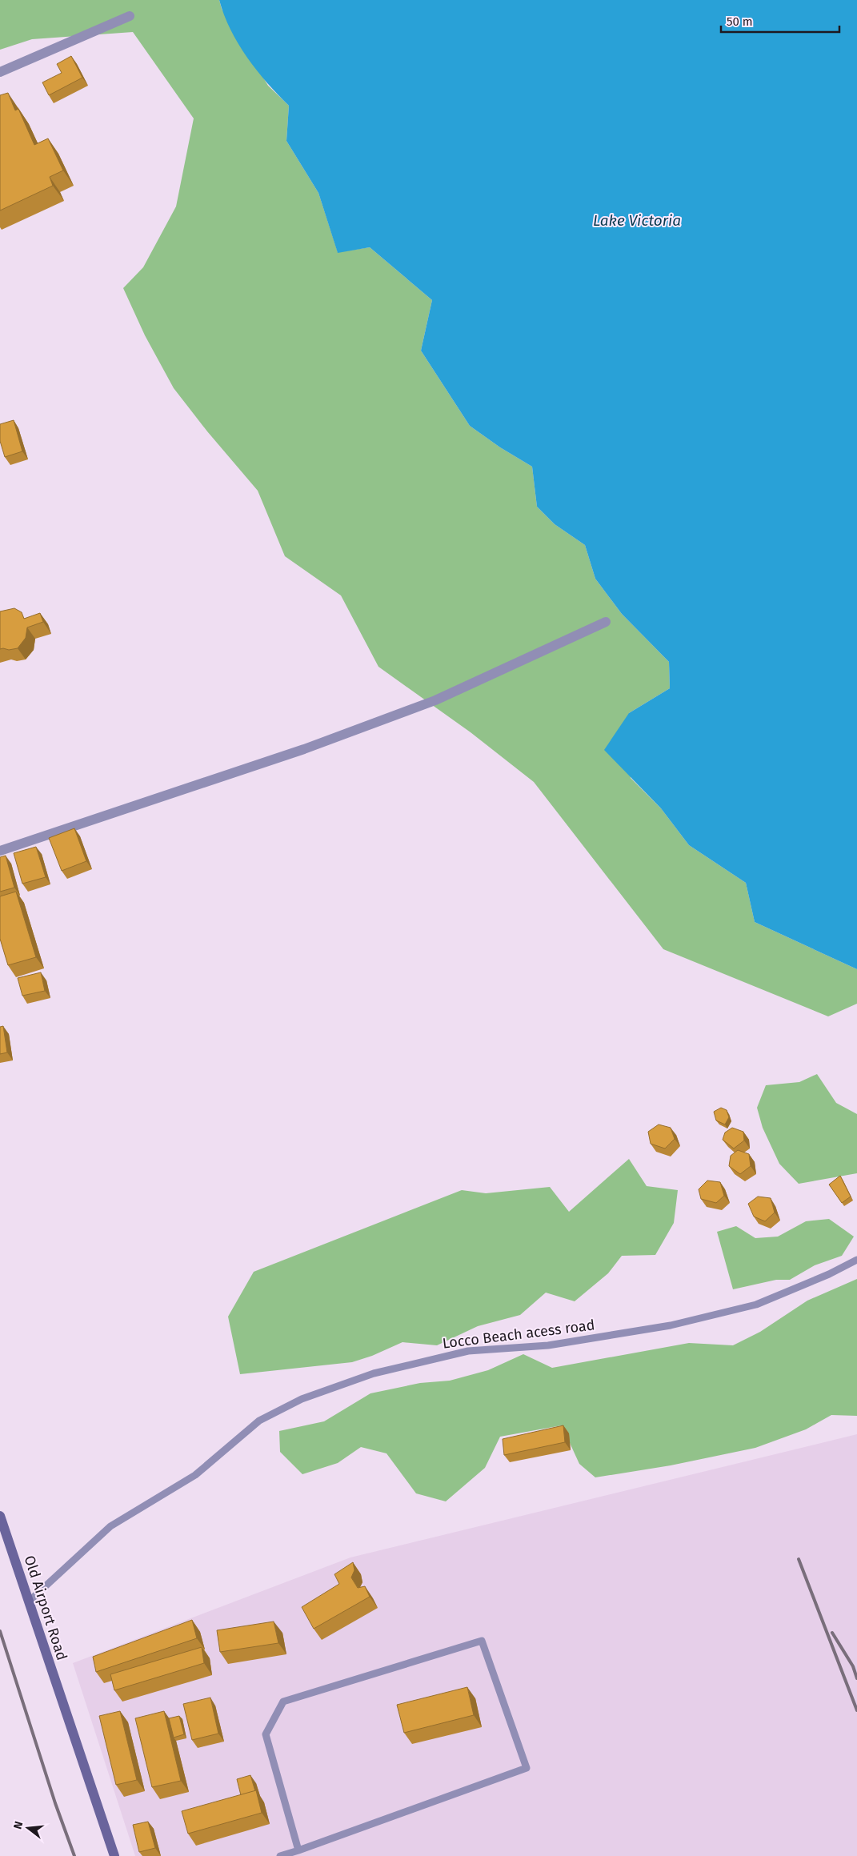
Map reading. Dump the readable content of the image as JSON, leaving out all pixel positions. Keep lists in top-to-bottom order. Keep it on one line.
{"streets":{"main road":["Old Airport Road"],"lane":["Locco Beach acess road"]},"crossings":[["Locco Beach acess road","Old Airport Road"]],"water":["Lake Victoria"],"scale_bar":"50 m","north":"left"}
